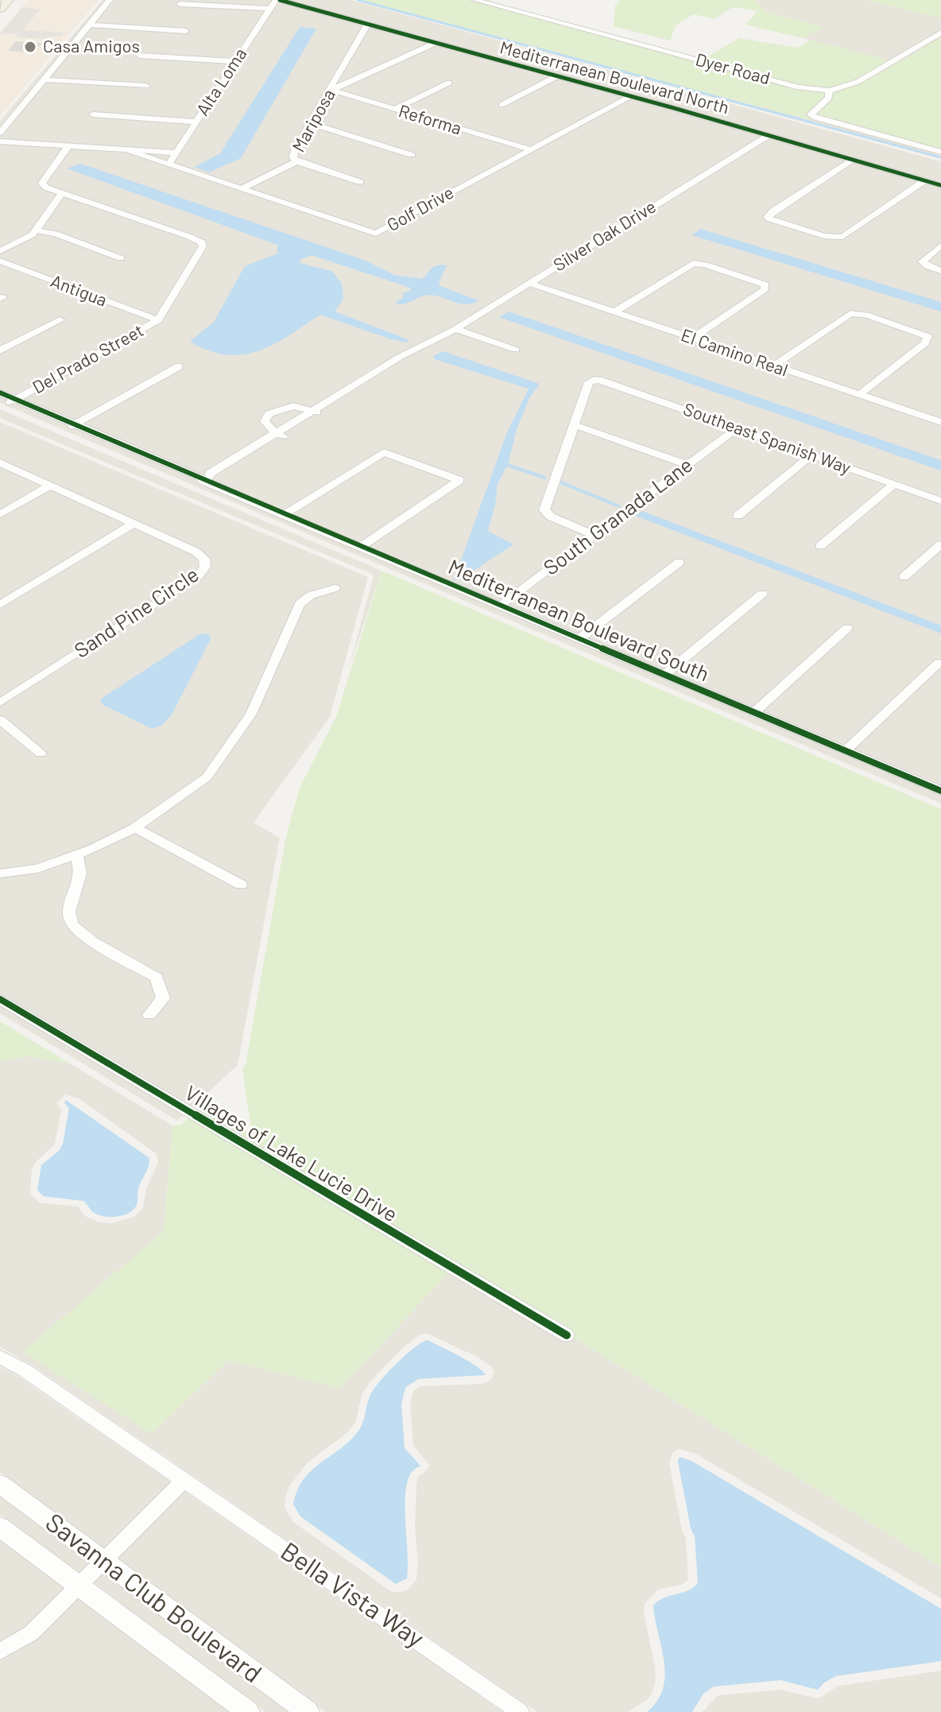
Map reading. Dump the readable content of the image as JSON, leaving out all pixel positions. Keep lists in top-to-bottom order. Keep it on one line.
{"streets":{"street":["Dyer Road","Mediterranean Boulevard North","Alta Loma","Reforma","Mariposa","Golf Drive","Silver Oak Drive","Antigua","El Camino Real","Del Prado Street","Southeast Spanish Way","South Granada Lane","Sand Pine Circle","Mediterranean Boulevard South","Villages of Lake Lucie Drive","Bella Vista Way","Savanna Club Boulevard"]},"crossings":[["Mediterranean Boulevard North","Alta Loma"],["Mediterranean Boulevard North","Mariposa"],["Mediterranean Boulevard North","Golf Drive"],["Mediterranean Boulevard North","Silver Oak Drive"],["Alta Loma","Golf Drive"],["Reforma","Mariposa"],["Reforma","Golf Drive"],["Mariposa","Golf Drive"],["Silver Oak Drive","El Camino Real"],["Silver Oak Drive","Mediterranean Boulevard South"],["Antigua","Del Prado Street"],["Del Prado Street","Mediterranean Boulevard South"],["Southeast Spanish Way","South Granada Lane"],["South Granada Lane","Mediterranean Boulevard South"]],"places":["Casa Amigos"]}
